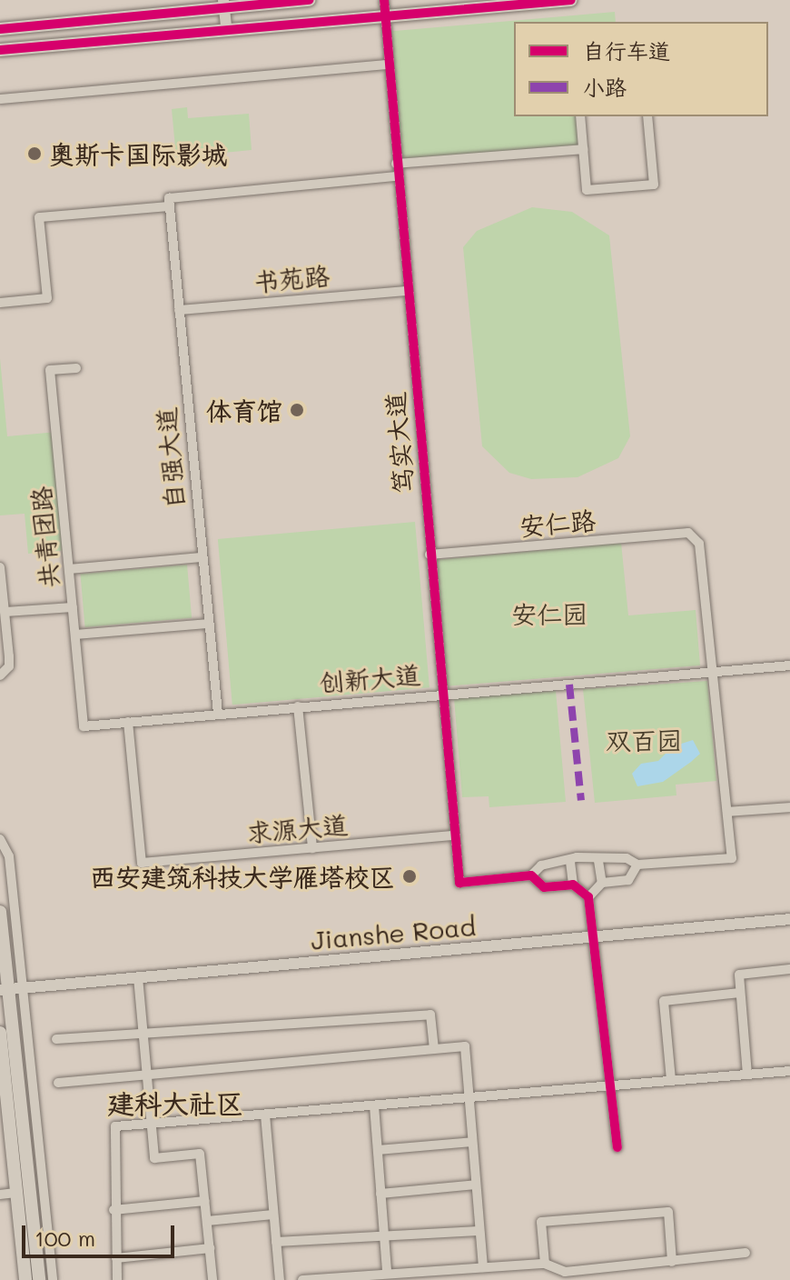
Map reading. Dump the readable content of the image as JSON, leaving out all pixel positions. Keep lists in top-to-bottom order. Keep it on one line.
{"streets":{"street":["书苑路","笃实大道","自强大道","安仁路","共青团路","创新大道","求源大道","Jianshe Road"]},"crossings":[["书苑路","笃实大道"],["书苑路","自强大道"],["笃实大道","安仁路"],["笃实大道","创新大道"],["笃实大道","求源大道"],["自强大道","创新大道"],["安仁路","创新大道"],["共青团路","创新大道"],["创新大道","求源大道"]],"districts":["建科大社区"],"parks":["安仁园","双百园"],"places":["奥斯卡国际影城","体育馆","西安建筑科技大学雁塔校区"],"legend":["自行车道","小路"],"scale_bar":"100 m"}
